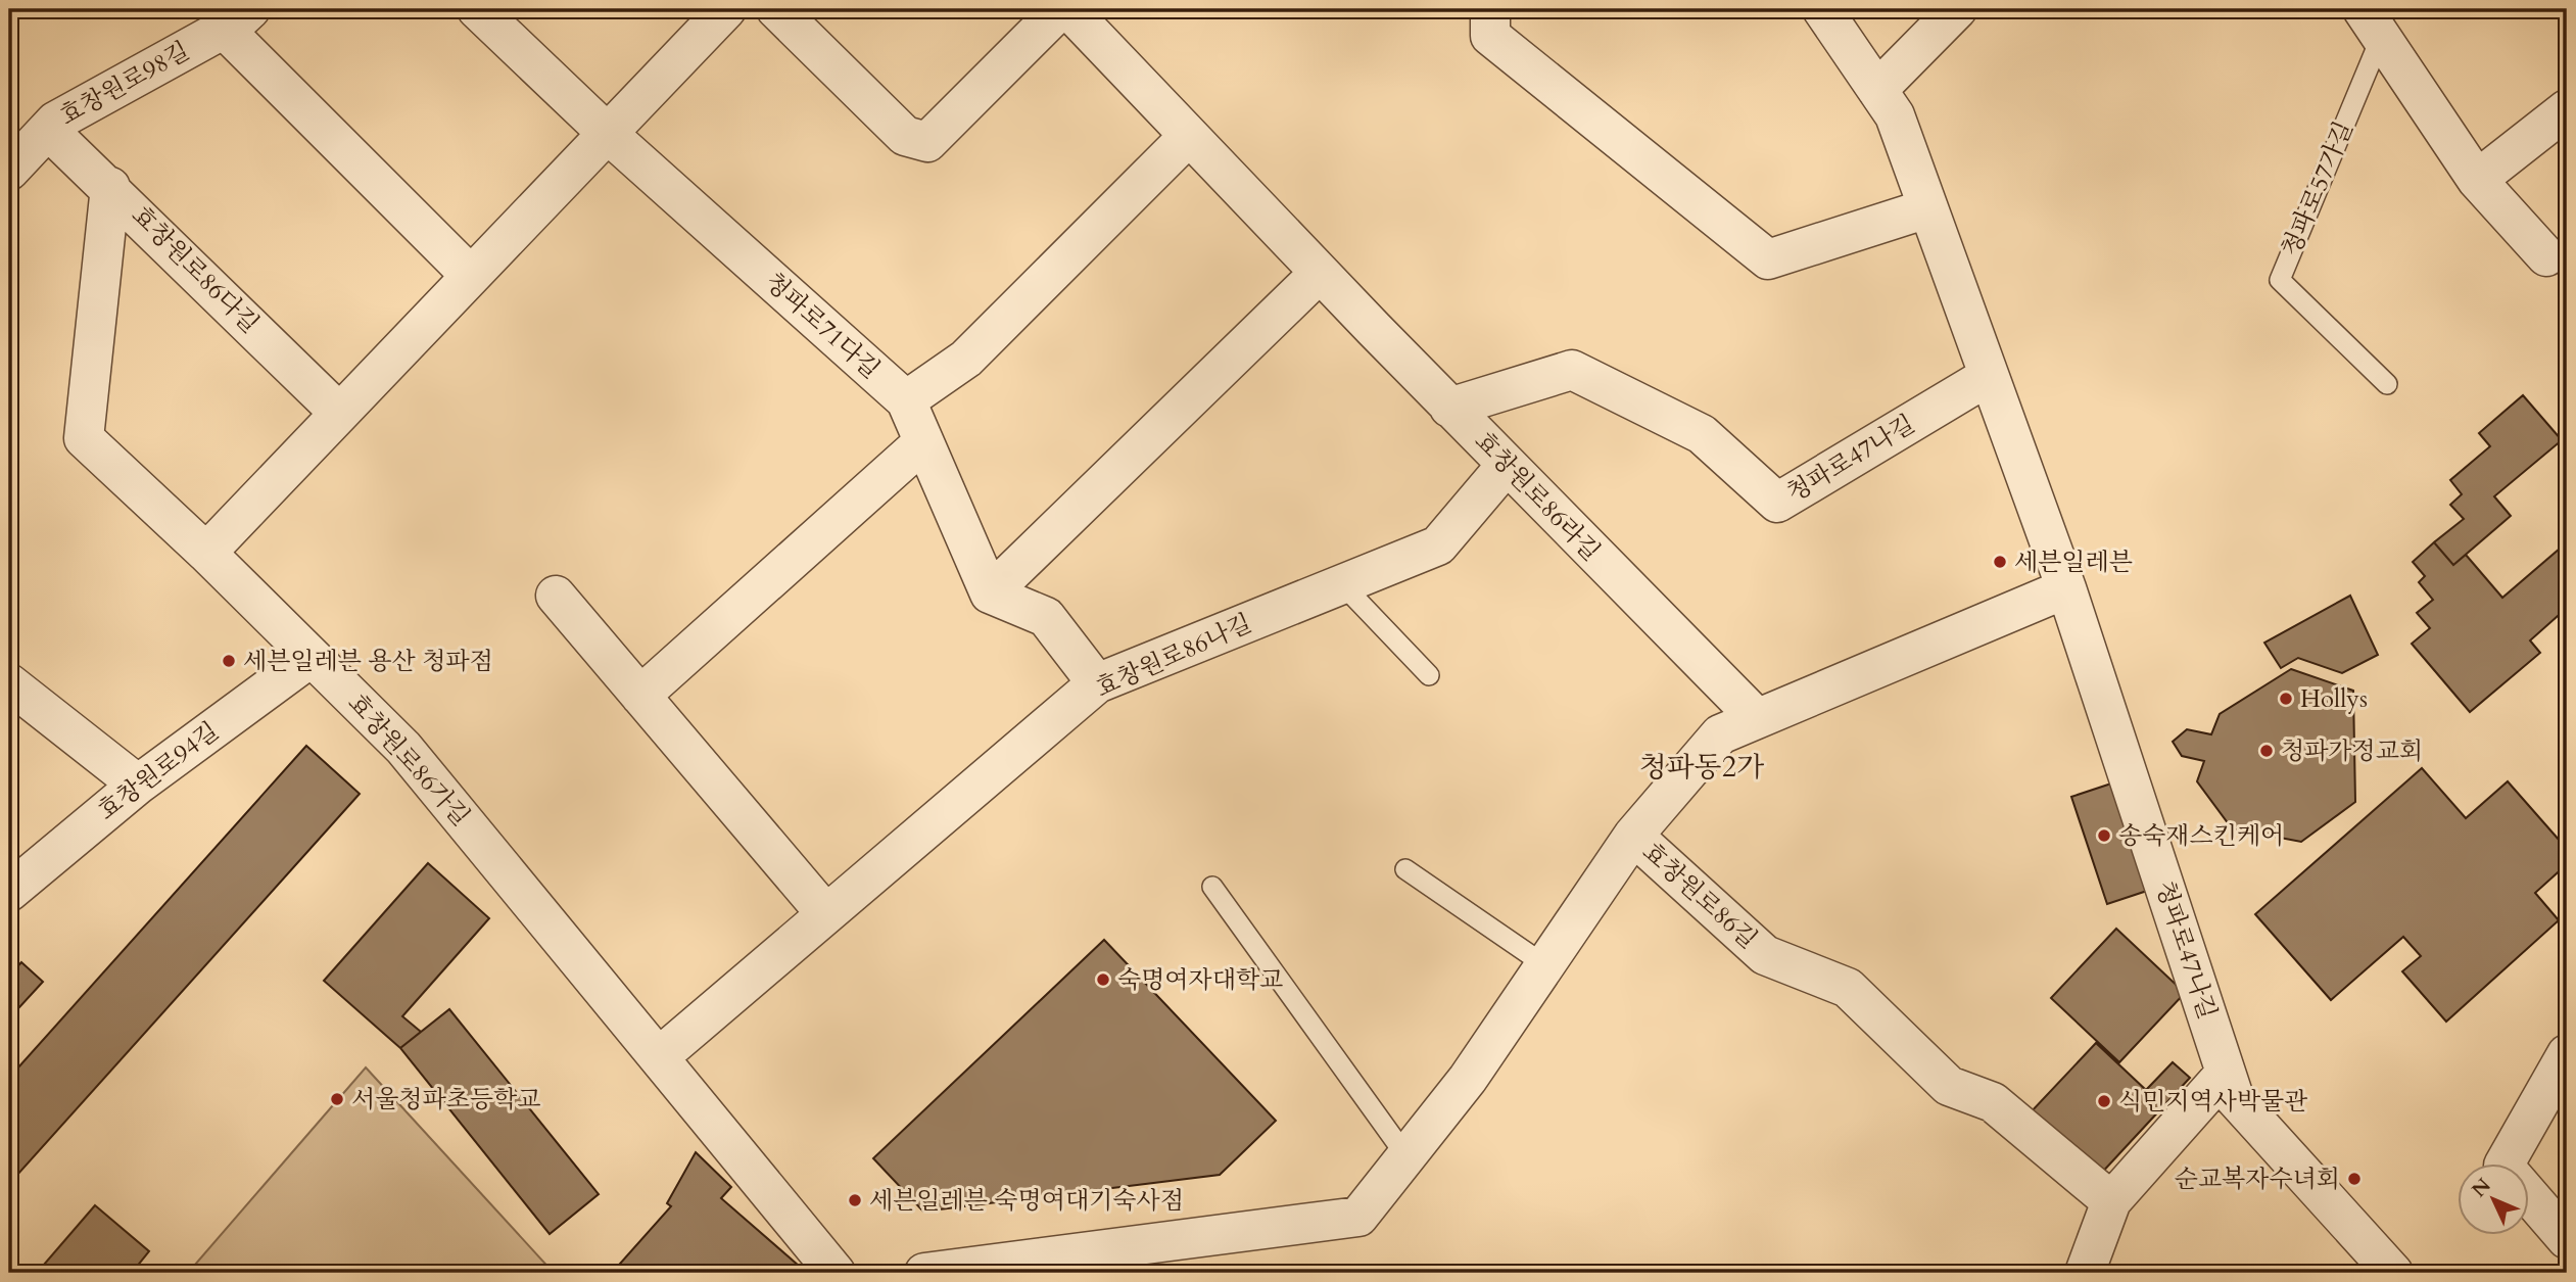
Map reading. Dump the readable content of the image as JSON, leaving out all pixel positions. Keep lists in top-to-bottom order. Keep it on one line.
{"streets":{"street":["효창원로98길","청파로57가길","효창원로86다길","청파로71다길","청파로47나길","효창원로86라길","효창원로86나길","효창원로86가길","효창원로94길","효창원로86길"]},"crossings":[["효창원로98길","효창원로86다길"],["효창원로86다길","효창원로86가길"],["청파로47나길","효창원로86라길"],["청파로47나길","효창원로86길"],["효창원로86라길","효창원로86나길"],["효창원로86라길","효창원로86길"],["효창원로86나길","효창원로86가길"],["효창원로86가길","효창원로94길"]],"districts":["청파동2가"],"places":["세븐일레븐","세븐일레븐 용산 청파점","Hollys","청파가정교회","송숙재스킨케어","숙명여자대학교","서울청파초등학교","식민지역사박물관","순교복자수녀회","세븐일레븐 숙명여대기숙사점"],"north":"top left"}
